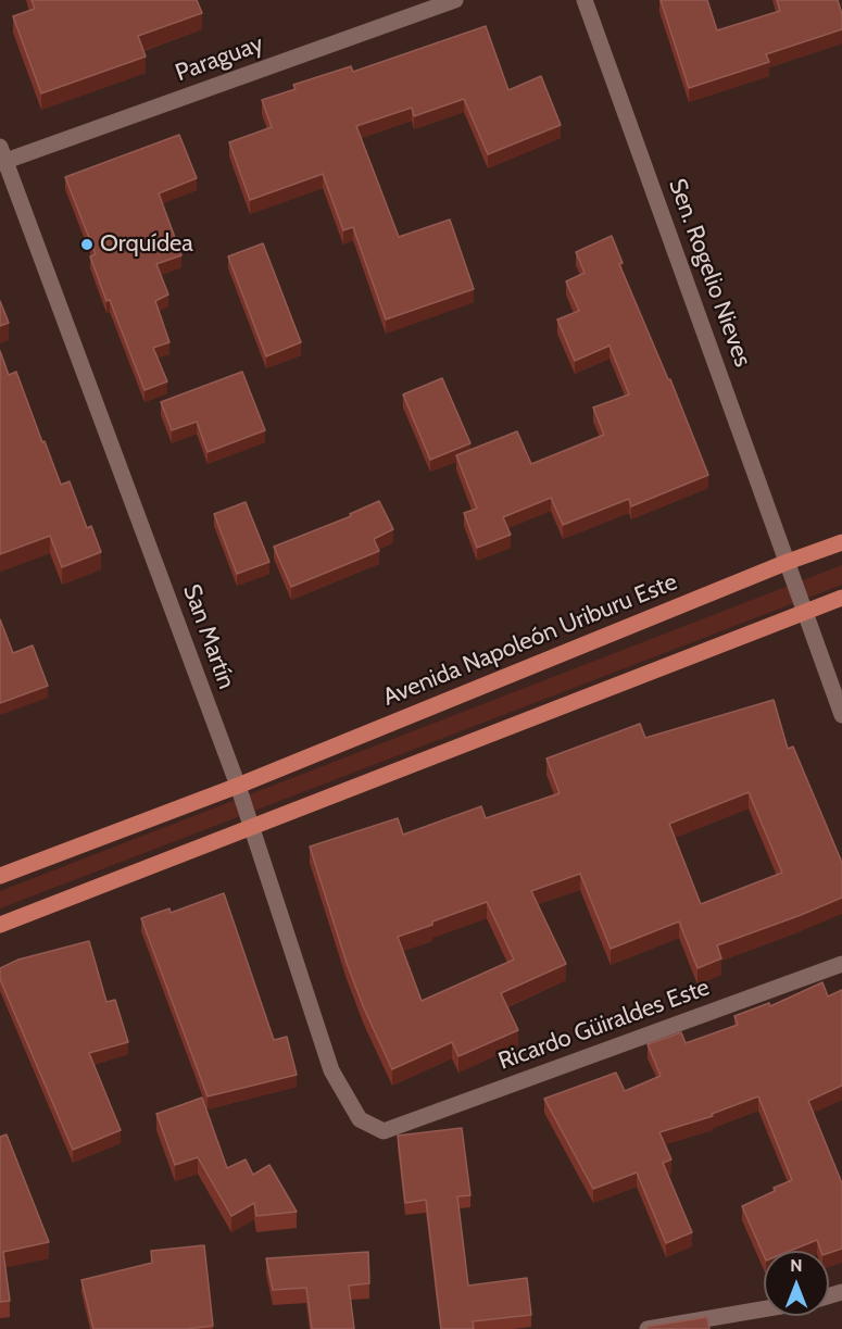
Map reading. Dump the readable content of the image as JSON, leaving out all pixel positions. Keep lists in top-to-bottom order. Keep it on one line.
{"streets":{"main road":["Avenida Napoleón Uriburu Este"],"street":["Paraguay","Sen. Rogelio Nieves","San Martín","Ricardo Güiraldes Este"]},"crossings":[["Paraguay","San Martín"],["Sen. Rogelio Nieves","Avenida Napoleón Uriburu Este"],["San Martín","Avenida Napoleón Uriburu Este"],["San Martín","Ricardo Güiraldes Este"]],"places":["Orquídea"],"north":"top"}
